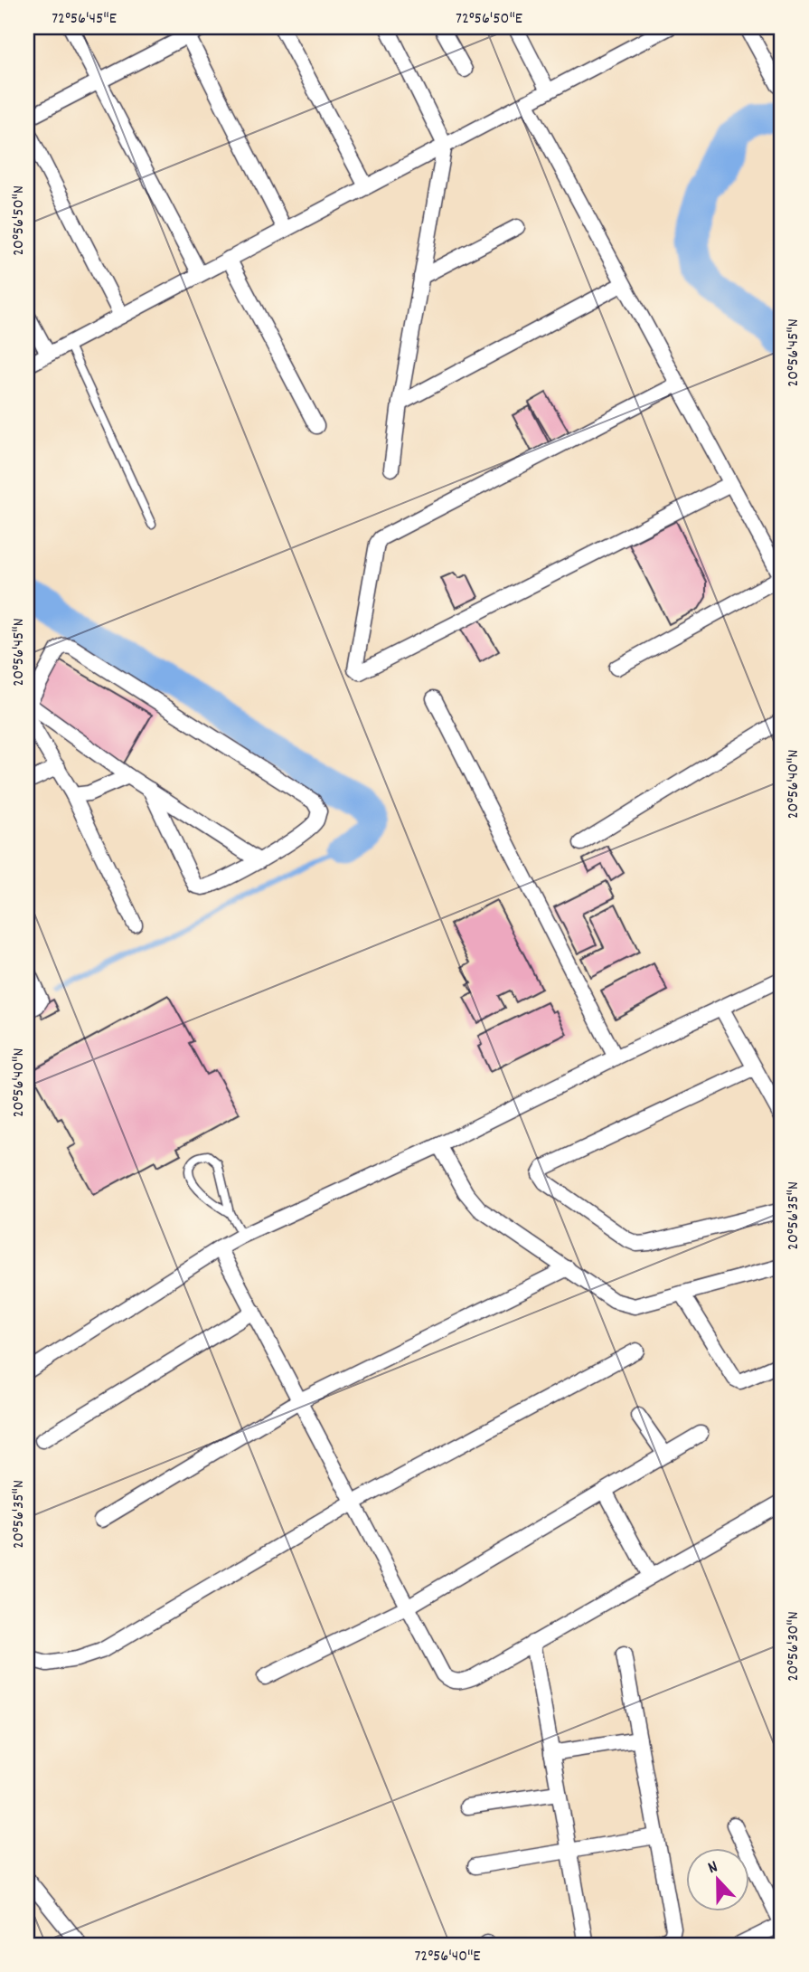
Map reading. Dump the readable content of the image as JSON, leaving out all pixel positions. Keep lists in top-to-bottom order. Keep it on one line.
{"north":"top","coordinates":["72°56'45\"E","72°56'50\"E","20°56'50\"N","20°56'45\"N","20°56'40\"N","20°56'35\"N","20°56'30\"N","72°56'40\"E"]}
